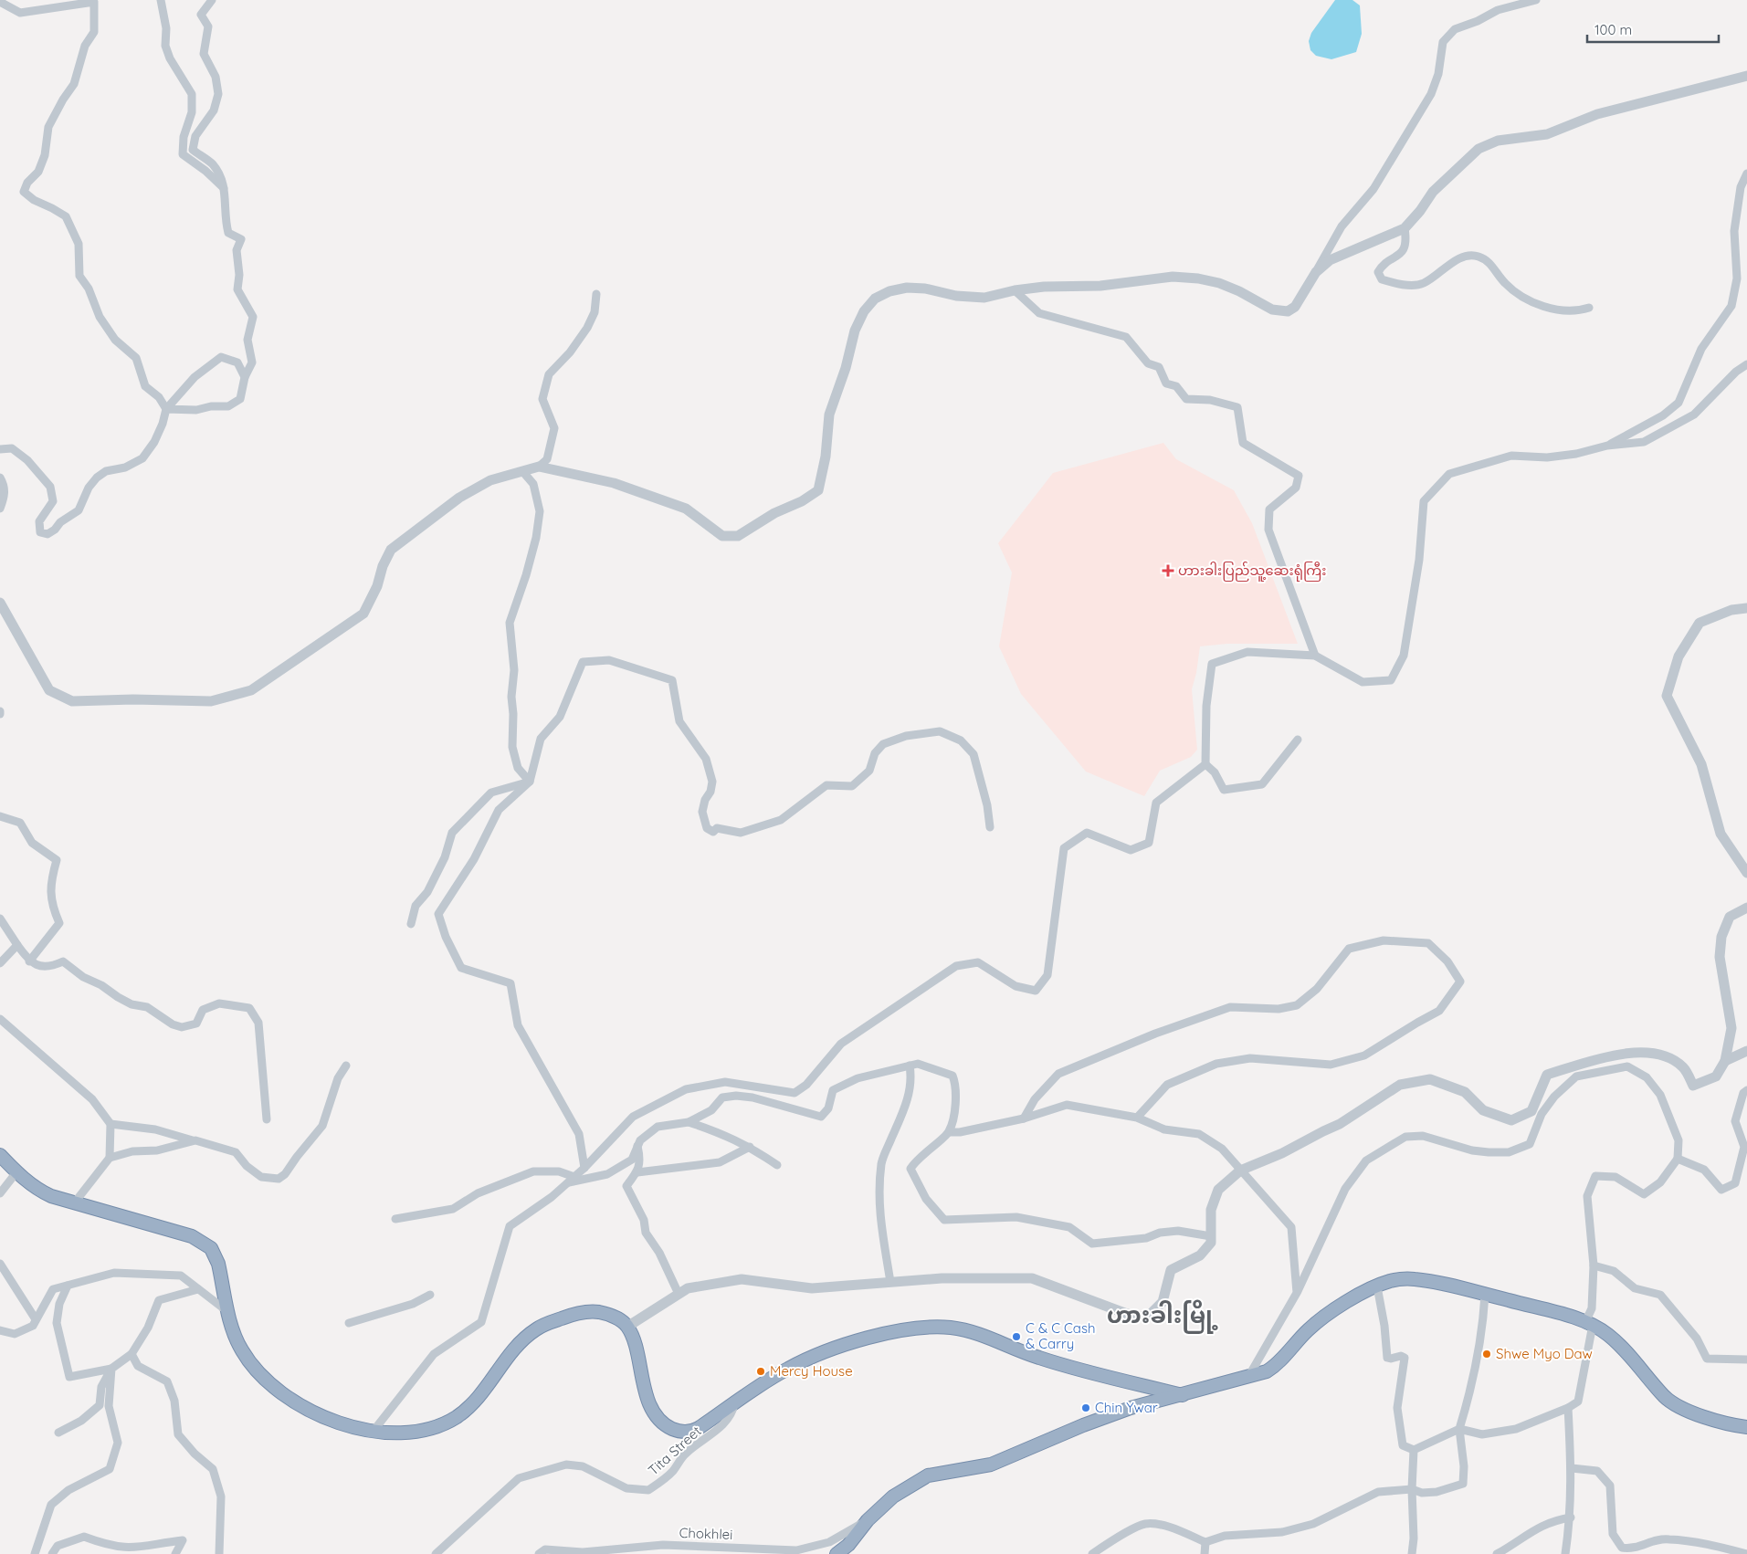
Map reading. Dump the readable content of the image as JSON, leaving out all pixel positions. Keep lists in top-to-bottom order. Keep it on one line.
{"streets":{"street":["Tita Street","Chokhlei"]},"districts":["ဟားခါးမြို့"],"places":{"health":["ဟားခါးပြည်သူ့ဆေးရုံကြီး"],"other":["C & C Cash & Carry","Shwe Myo Daw","Mercy House","Chin Ywar"]},"scale_bar":"100 m"}
